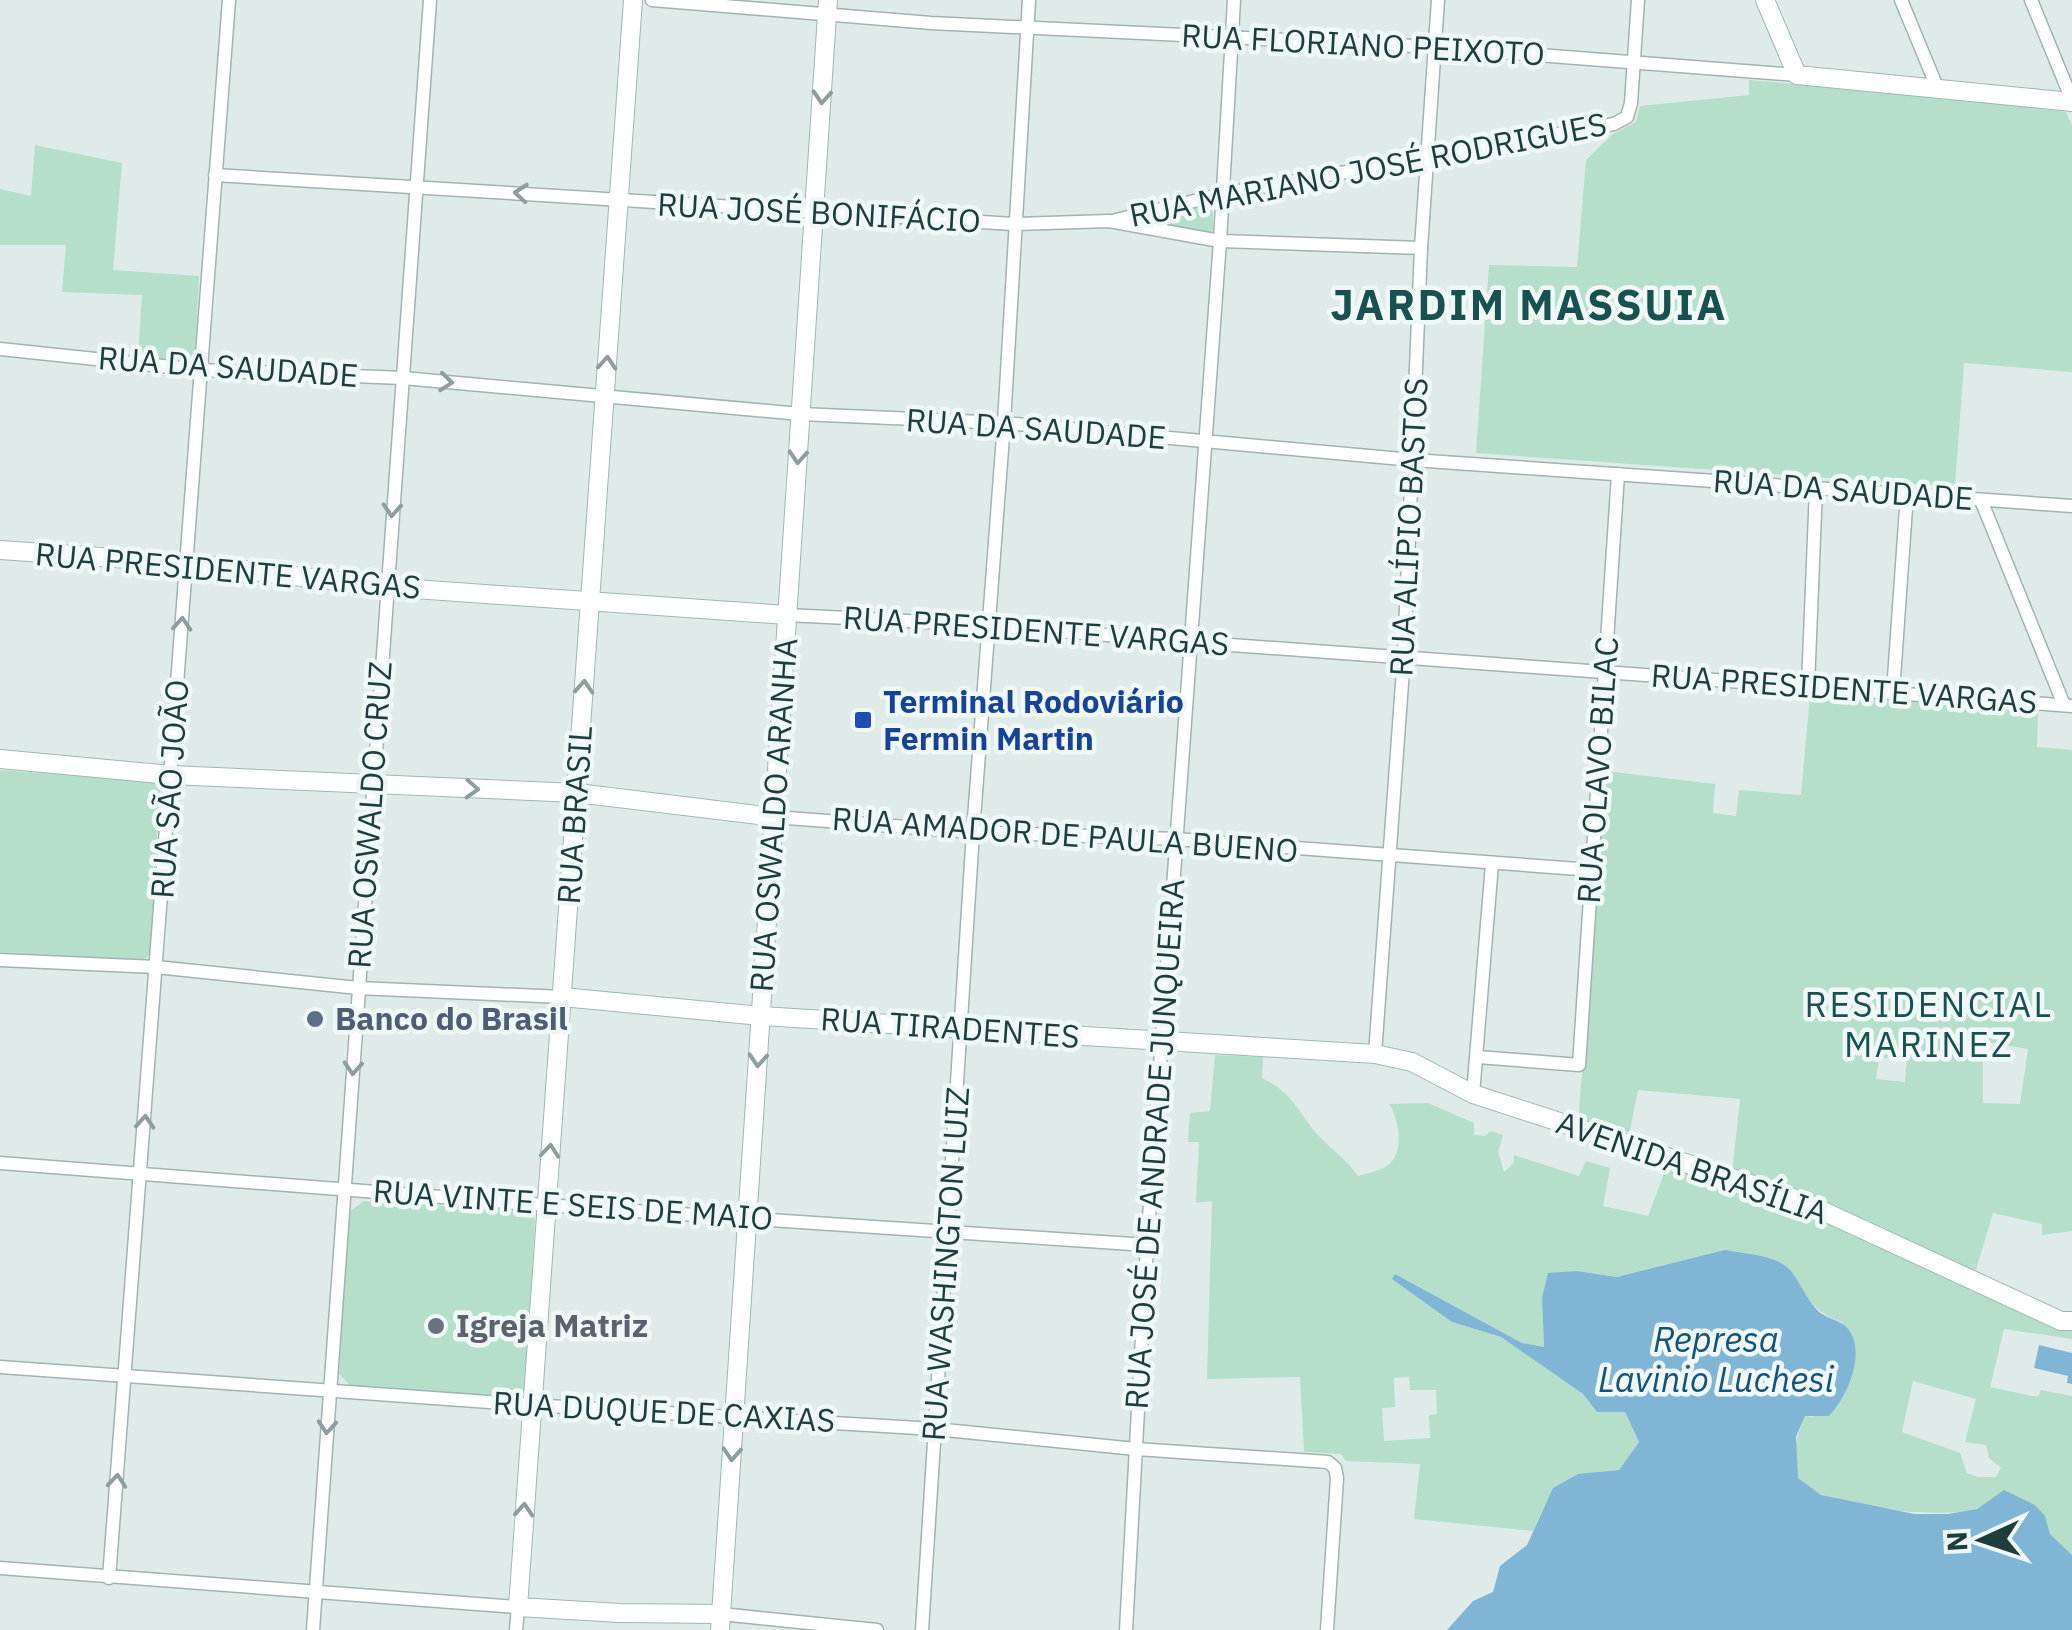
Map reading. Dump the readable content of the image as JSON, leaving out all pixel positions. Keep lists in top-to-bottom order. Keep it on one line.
{"streets":{"street":["RUA FLORIANO PEIXOTO","RUA MARIANO JOSÉ RODRIGUES","RUA JOSÉ BONIFÁCIO","RUA DA SAUDADE","RUA ALÍPIO BASTOS","RUA PRESIDENTE VARGAS","RUA OLAVO BILAC","RUA SÃO JOÃO","RUA OSWALDO CRUZ","RUA BRASIL","RUA OSWALDO ARANHA","RUA AMADOR DE PAULA BUENO","RUA TIRADENTES","RUA JOSÉ DE ANDRADE JUNQUEIRA","AVENIDA BRASÍLIA","RUA VINTE E SEIS DE MAIO","RUA WASHINGTON LUIZ","RUA DUQUE DE CAXIAS"]},"crossings":[["RUA FLORIANO PEIXOTO","RUA MARIANO JOSÉ RODRIGUES"],["RUA FLORIANO PEIXOTO","RUA ALÍPIO BASTOS"],["RUA FLORIANO PEIXOTO","RUA OSWALDO ARANHA"],["RUA FLORIANO PEIXOTO","RUA JOSÉ DE ANDRADE JUNQUEIRA"],["RUA FLORIANO PEIXOTO","RUA WASHINGTON LUIZ"],["RUA MARIANO JOSÉ RODRIGUES","RUA JOSÉ BONIFÁCIO"],["RUA MARIANO JOSÉ RODRIGUES","RUA ALÍPIO BASTOS"],["RUA MARIANO JOSÉ RODRIGUES","RUA JOSÉ DE ANDRADE JUNQUEIRA"],["RUA JOSÉ BONIFÁCIO","RUA ALÍPIO BASTOS"],["RUA JOSÉ BONIFÁCIO","RUA SÃO JOÃO"],["RUA JOSÉ BONIFÁCIO","RUA OSWALDO CRUZ"],["RUA JOSÉ BONIFÁCIO","RUA BRASIL"],["RUA JOSÉ BONIFÁCIO","RUA OSWALDO ARANHA"],["RUA JOSÉ BONIFÁCIO","RUA JOSÉ DE ANDRADE JUNQUEIRA"],["RUA JOSÉ BONIFÁCIO","RUA WASHINGTON LUIZ"],["RUA DA SAUDADE","RUA ALÍPIO BASTOS"],["RUA DA SAUDADE","RUA OLAVO BILAC"],["RUA DA SAUDADE","RUA SÃO JOÃO"],["RUA DA SAUDADE","RUA OSWALDO CRUZ"],["RUA DA SAUDADE","RUA BRASIL"],["RUA DA SAUDADE","RUA OSWALDO ARANHA"],["RUA DA SAUDADE","RUA JOSÉ DE ANDRADE JUNQUEIRA"],["RUA DA SAUDADE","RUA WASHINGTON LUIZ"],["RUA ALÍPIO BASTOS","RUA PRESIDENTE VARGAS"],["RUA ALÍPIO BASTOS","RUA AMADOR DE PAULA BUENO"],["RUA ALÍPIO BASTOS","RUA TIRADENTES"],["RUA PRESIDENTE VARGAS","RUA OLAVO BILAC"],["RUA PRESIDENTE VARGAS","RUA SÃO JOÃO"],["RUA PRESIDENTE VARGAS","RUA OSWALDO CRUZ"],["RUA PRESIDENTE VARGAS","RUA BRASIL"],["RUA PRESIDENTE VARGAS","RUA OSWALDO ARANHA"],["RUA PRESIDENTE VARGAS","RUA JOSÉ DE ANDRADE JUNQUEIRA"],["RUA PRESIDENTE VARGAS","RUA WASHINGTON LUIZ"],["RUA OLAVO BILAC","RUA AMADOR DE PAULA BUENO"],["RUA SÃO JOÃO","RUA AMADOR DE PAULA BUENO"],["RUA SÃO JOÃO","RUA TIRADENTES"],["RUA SÃO JOÃO","RUA VINTE E SEIS DE MAIO"],["RUA SÃO JOÃO","RUA DUQUE DE CAXIAS"],["RUA OSWALDO CRUZ","RUA AMADOR DE PAULA BUENO"],["RUA OSWALDO CRUZ","RUA TIRADENTES"],["RUA OSWALDO CRUZ","RUA VINTE E SEIS DE MAIO"],["RUA OSWALDO CRUZ","RUA DUQUE DE CAXIAS"],["RUA BRASIL","RUA AMADOR DE PAULA BUENO"],["RUA BRASIL","RUA TIRADENTES"],["RUA BRASIL","RUA VINTE E SEIS DE MAIO"],["RUA BRASIL","RUA DUQUE DE CAXIAS"],["RUA OSWALDO ARANHA","RUA AMADOR DE PAULA BUENO"],["RUA OSWALDO ARANHA","RUA TIRADENTES"],["RUA OSWALDO ARANHA","RUA VINTE E SEIS DE MAIO"],["RUA OSWALDO ARANHA","RUA DUQUE DE CAXIAS"],["RUA AMADOR DE PAULA BUENO","RUA JOSÉ DE ANDRADE JUNQUEIRA"],["RUA AMADOR DE PAULA BUENO","RUA WASHINGTON LUIZ"],["RUA TIRADENTES","RUA JOSÉ DE ANDRADE JUNQUEIRA"],["RUA TIRADENTES","AVENIDA BRASÍLIA"],["RUA TIRADENTES","RUA WASHINGTON LUIZ"],["RUA JOSÉ DE ANDRADE JUNQUEIRA","RUA VINTE E SEIS DE MAIO"],["RUA JOSÉ DE ANDRADE JUNQUEIRA","RUA DUQUE DE CAXIAS"],["RUA VINTE E SEIS DE MAIO","RUA WASHINGTON LUIZ"],["RUA WASHINGTON LUIZ","RUA DUQUE DE CAXIAS"]],"one_way":["RUA SÃO JOÃO","RUA OSWALDO CRUZ","RUA BRASIL","RUA OSWALDO ARANHA"],"districts":["JARDIM MASSUIA","RESIDENCIAL MARINEZ"],"water":["Represa Lavinio Luchesi"],"places":{"transit":["Terminal Rodoviário Fermin Martin"],"other":["Banco do Brasil","Igreja Matriz"]},"north":"left"}
